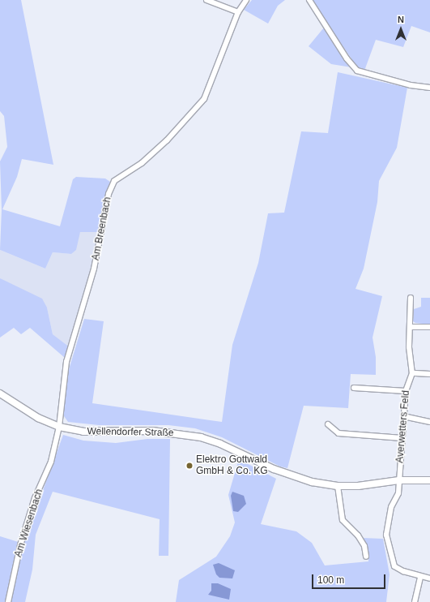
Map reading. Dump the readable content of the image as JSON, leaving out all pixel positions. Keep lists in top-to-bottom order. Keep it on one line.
{"streets":{"street":["Am Breenbach","Averwetters Feld","Wellendorfer Straße","Am Wiesenbach"]},"crossings":[["Am Breenbach","Wellendorfer Straße"],["Am Breenbach","Am Wiesenbach"],["Averwetters Feld","Wellendorfer Straße"],["Wellendorfer Straße","Am Wiesenbach"]],"places":["Elektro Gottwald GmbH & Co. KG"],"scale_bar":"100 m","north":"top"}
